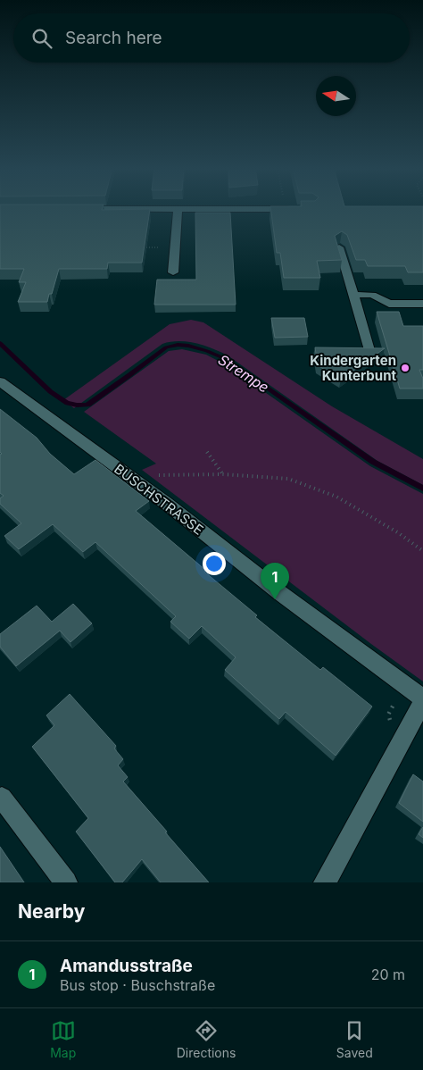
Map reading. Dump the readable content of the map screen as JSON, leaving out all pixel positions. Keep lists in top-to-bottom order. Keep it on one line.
{"streets":{"street":["BUSCHSTRASSE"]},"water":["Strempe"],"places":["Kindergarten Kunterbunt"],"north":"left","page":{"search":"Search here","pins":"1","heading":"Nearby","list":[{"mark":"1","name":"Amandusstraße","note":"Bus stop · Buschstraße","value":"20 m"}],"nav":["Map","Directions","Saved"]}}
